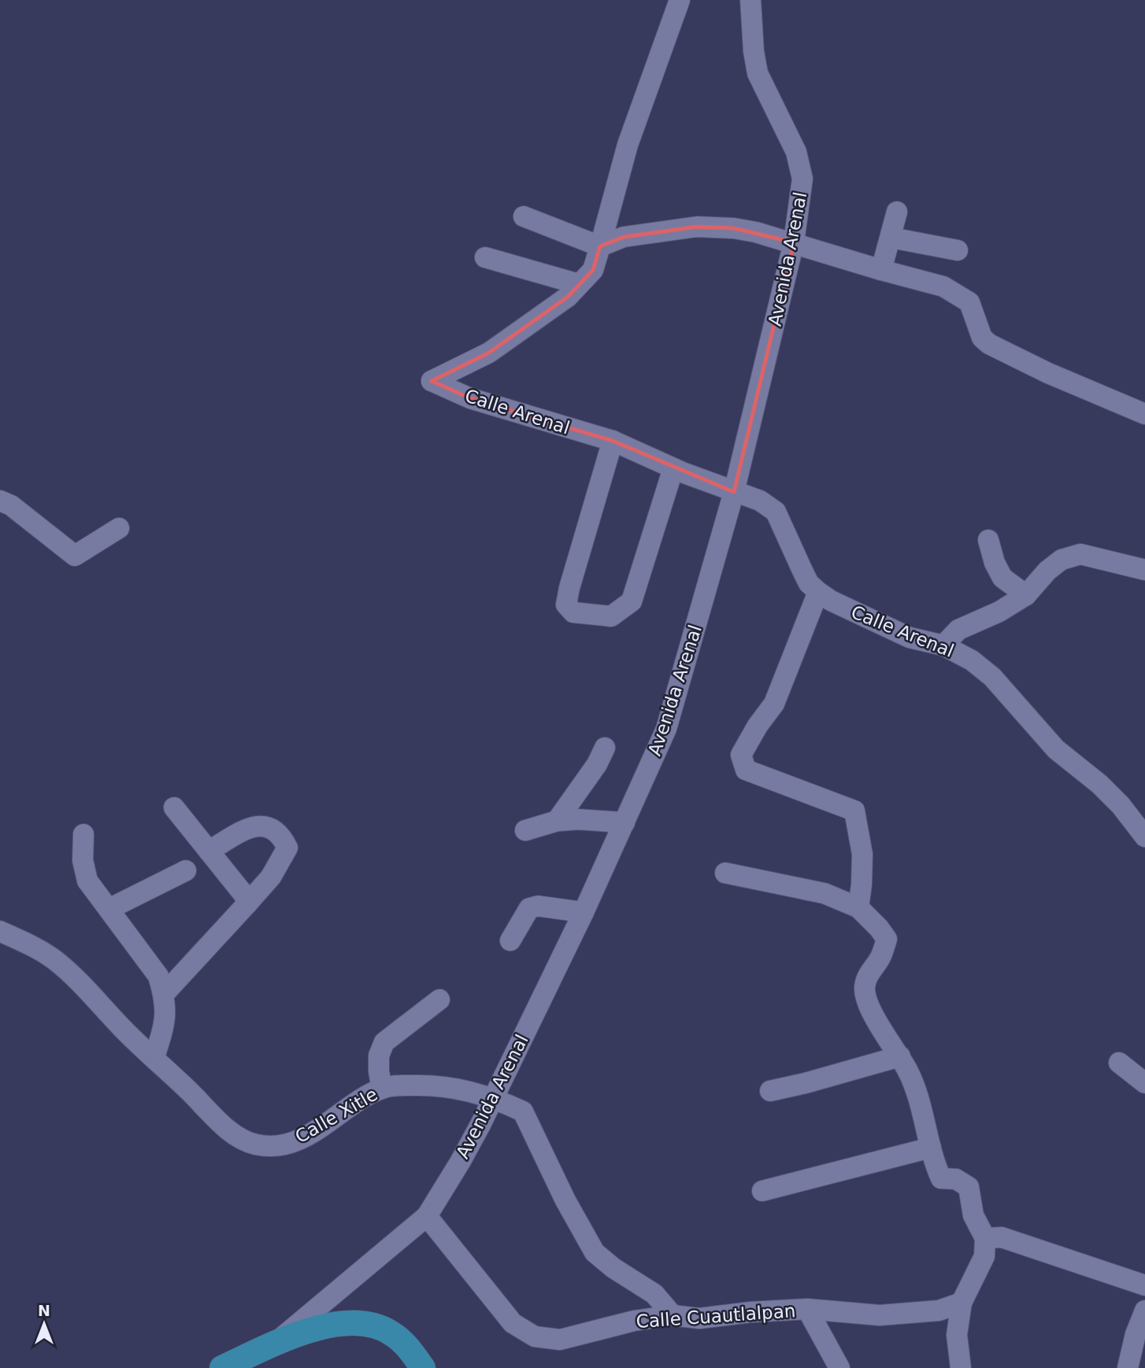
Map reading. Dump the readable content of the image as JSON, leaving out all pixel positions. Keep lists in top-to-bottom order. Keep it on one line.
{"streets":{"street":["Avenida Arenal","Calle Arenal","Calle Xitle","Calle Cuautlalpan"]},"crossings":[["Avenida Arenal","Calle Arenal"],["Avenida Arenal","Calle Xitle"],["Avenida Arenal","Calle Cuautlalpan"],["Calle Xitle","Calle Cuautlalpan"]],"north":"top"}
